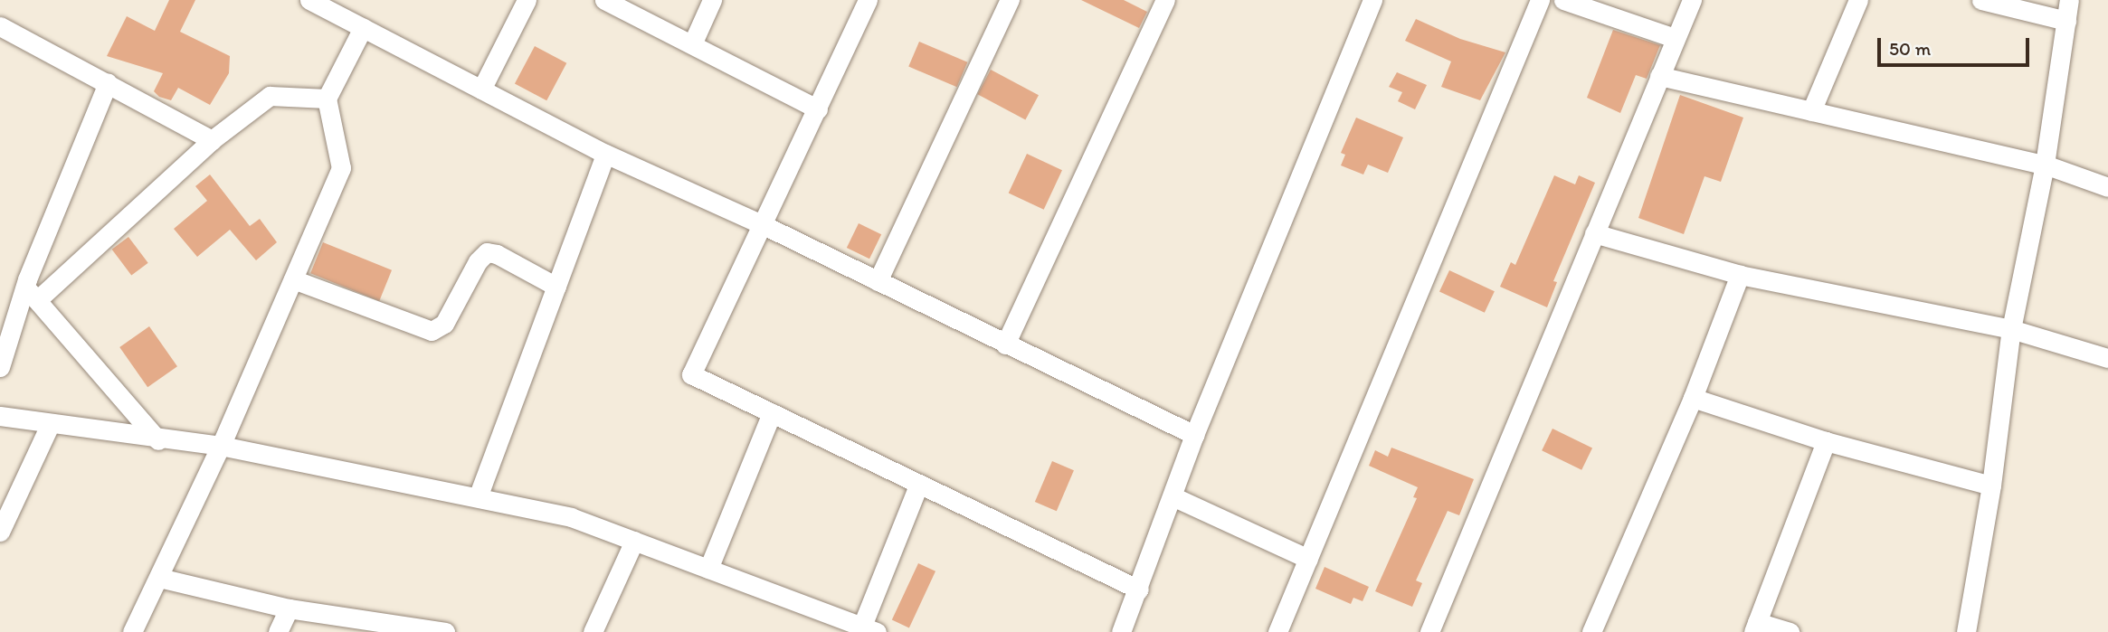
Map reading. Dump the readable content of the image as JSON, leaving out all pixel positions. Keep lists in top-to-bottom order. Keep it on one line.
{"scale_bar":"50 m"}
